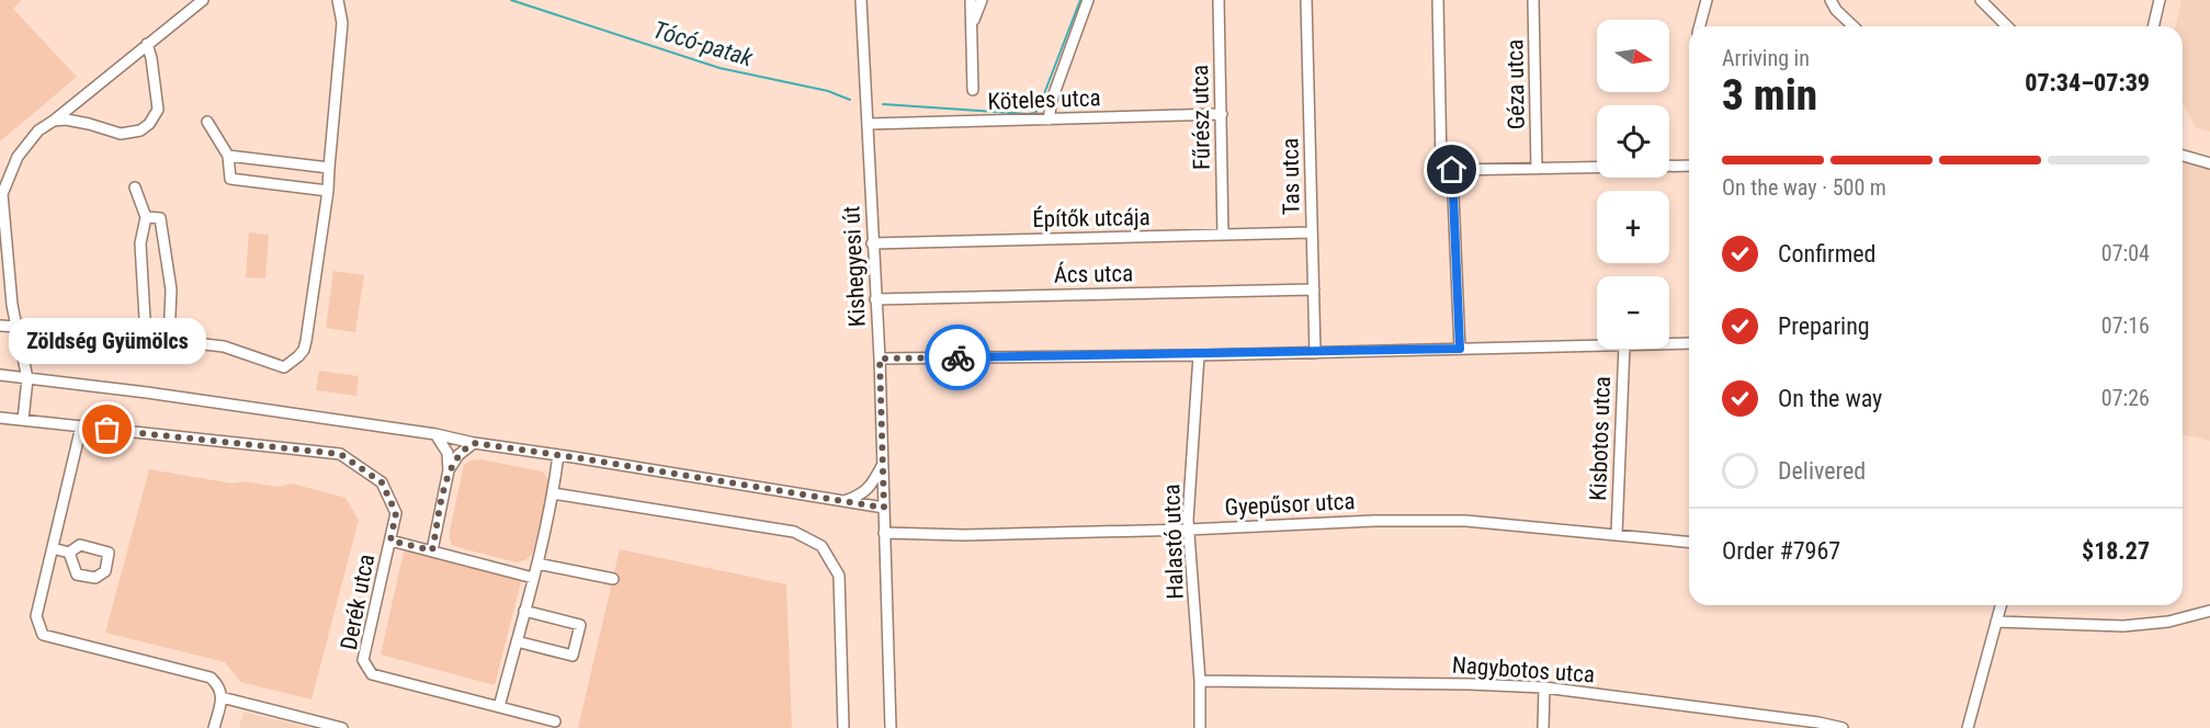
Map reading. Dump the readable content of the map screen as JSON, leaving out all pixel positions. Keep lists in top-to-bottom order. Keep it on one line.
{"streets":{"street":["Géza utca","Köteles utca","Fűrész utca","Tas utca","Építők utcája","Kishegyesi út","Ács utca","Kisbotos utca","Gyepűsor utca","Halastó utca","Derék utca","Nagybotos utca"]},"crossings":[["Köteles utca","Fűrész utca"],["Köteles utca","Kishegyesi út"],["Fűrész utca","Építők utcája"],["Tas utca","Építők utcája"],["Tas utca","Ács utca"],["Építők utcája","Kishegyesi út"],["Kishegyesi út","Ács utca"],["Kishegyesi út","Gyepűsor utca"],["Kisbotos utca","Gyepűsor utca"],["Gyepűsor utca","Halastó utca"],["Halastó utca","Nagybotos utca"]],"water":["Tócó-patak"],"places":["Zöldség Gyümölcs"],"north":"right","page":{"map_buttons":["+","−"],"heading":["3 min","Arriving in","07:34–07:39"],"panel":["Order #7967","$18.27"],"bar":"On the way · 500 m","list":[["Confirmed","07:04"],["Preparing","07:16"],["On the way","07:26"],"Delivered"],"bubble":"Zöldség Gyümölcs"}}
